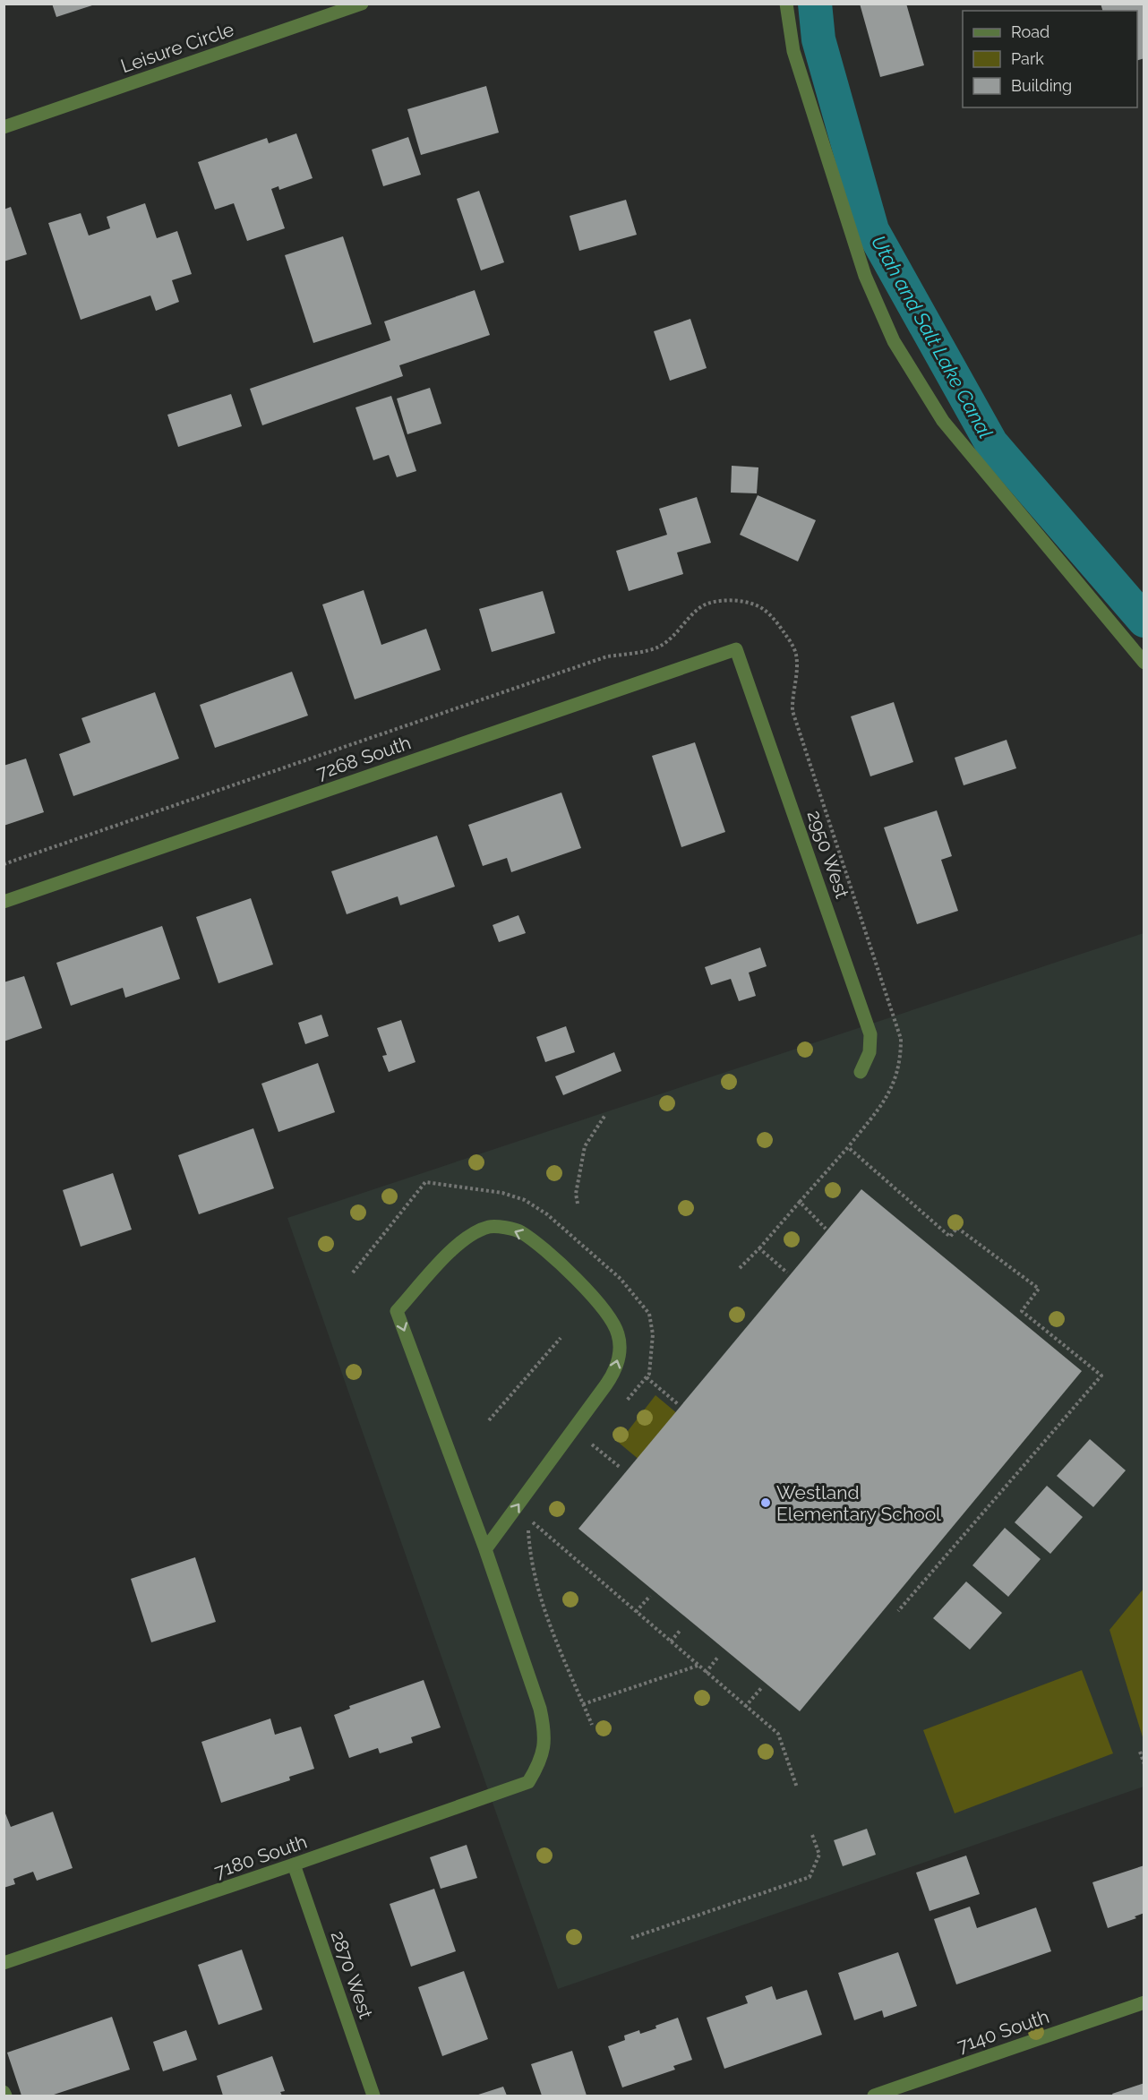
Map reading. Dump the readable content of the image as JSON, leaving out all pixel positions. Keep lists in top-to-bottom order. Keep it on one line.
{"streets":{"street":["Leisure Circle","7268 South","2950 West","7180 South","2870 West","7140 South"]},"crossings":[["7268 South","2950 West"],["7180 South","2870 West"]],"water":["Utah and Salt Lake Canal"],"places":["Westland Elementary School"],"legend":["Road","Park","Building"]}
